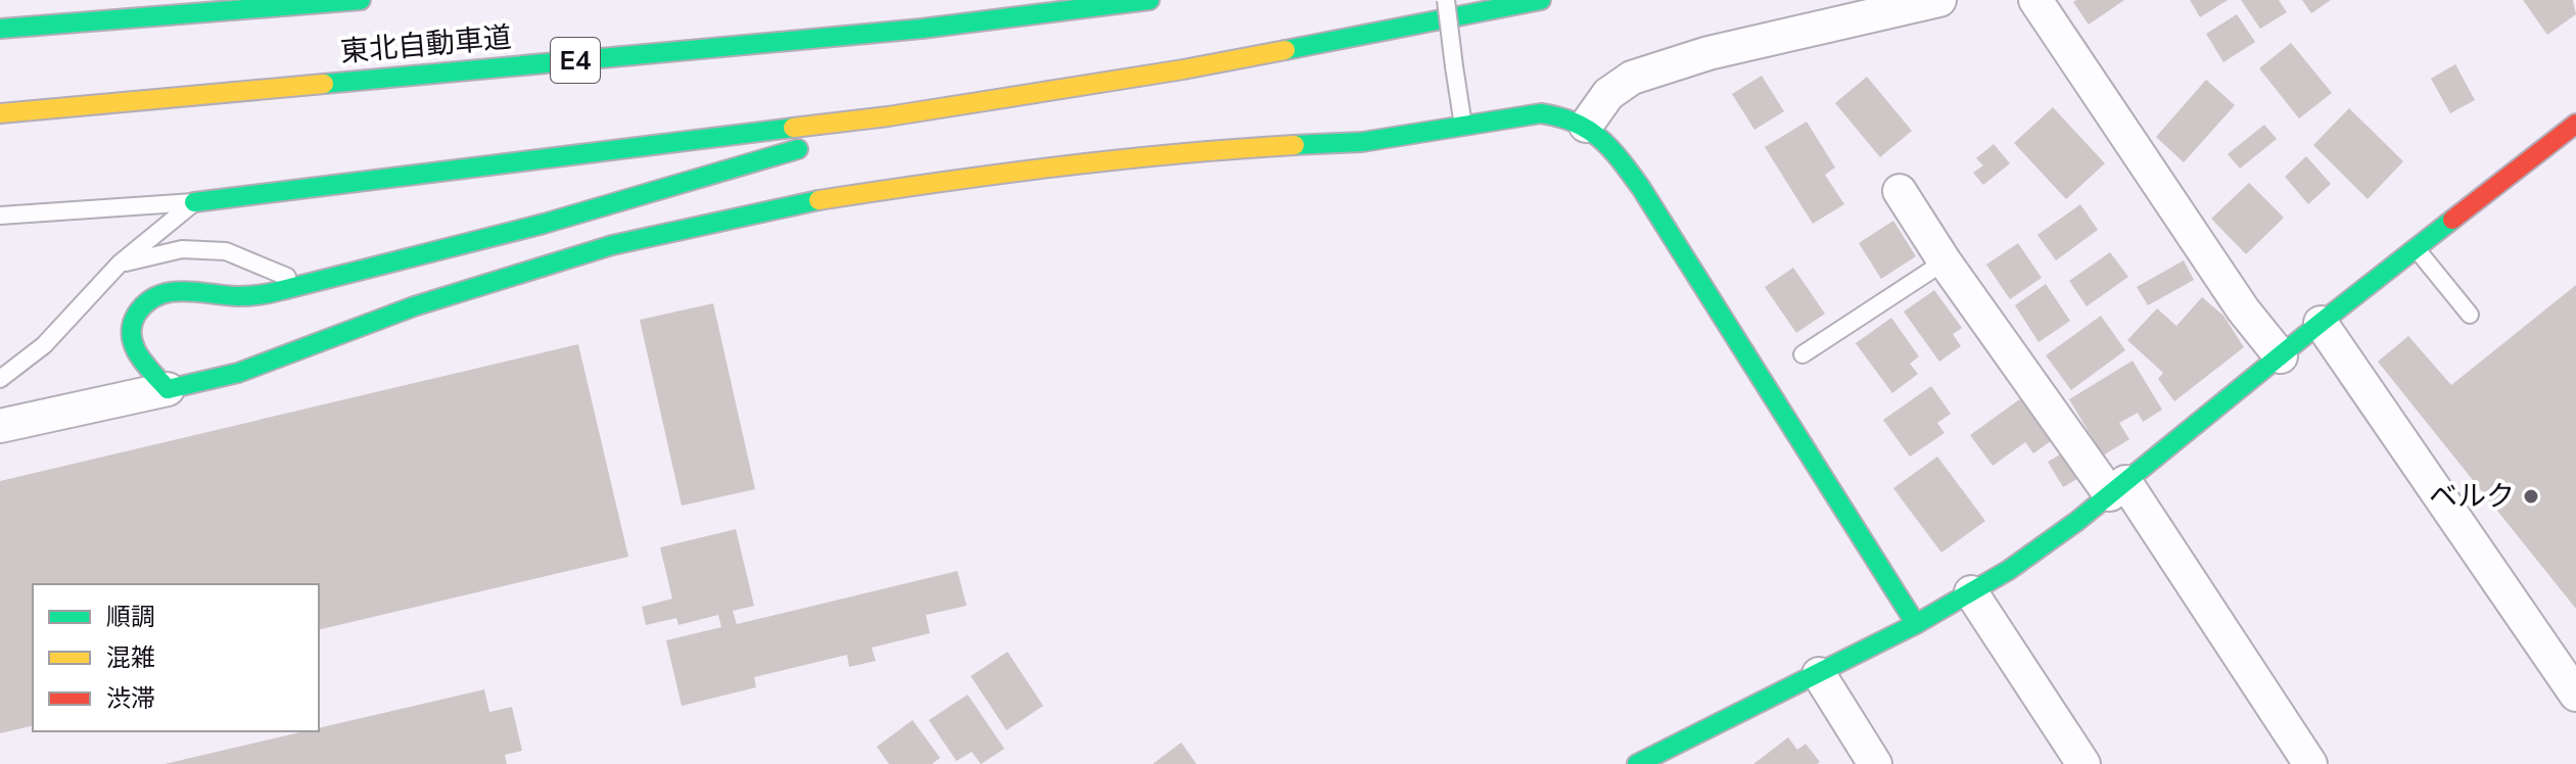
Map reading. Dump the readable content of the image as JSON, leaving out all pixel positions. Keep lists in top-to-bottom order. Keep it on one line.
{"streets":{"main road":["東北自動車道","E4"]},"places":["ベルク"],"legend":["順調","混雑","渋滞"]}
